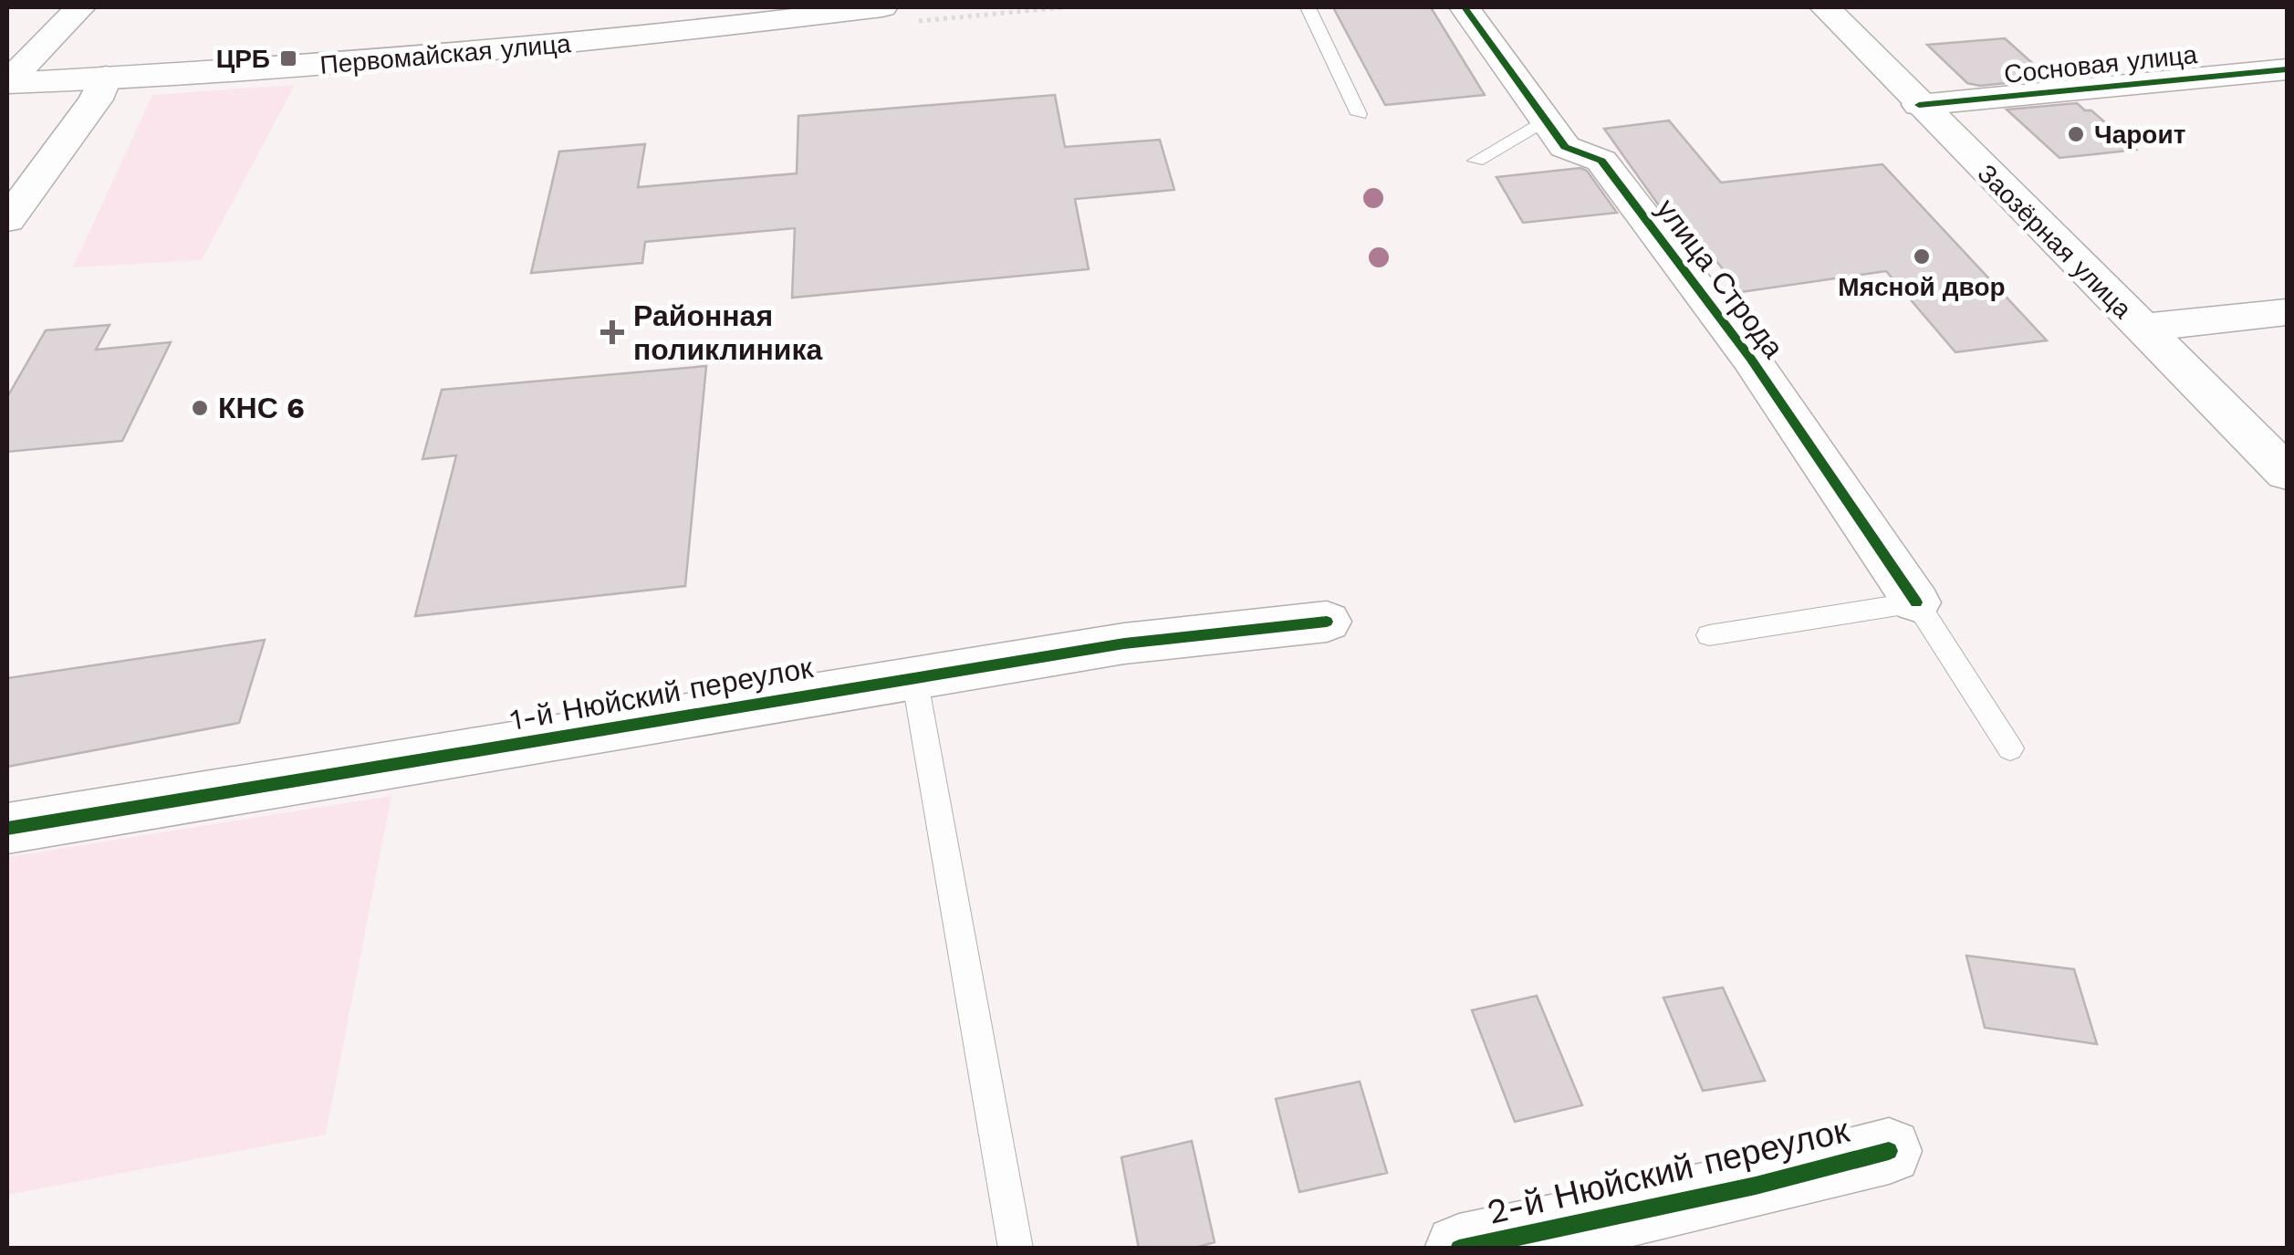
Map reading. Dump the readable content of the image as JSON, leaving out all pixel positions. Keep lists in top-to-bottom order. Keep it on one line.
{"streets":{"street":["Первомайская улица","Сосновая улица","Заозёрная улица","улица Строда","1-й Нюйский переулок","2-й Нюйский переулок"]},"crossings":[["Сосновая улица","Заозёрная улица"]],"places":{"transit":["ЦРБ"],"other":["Чароит","Мясной двор","КНС 6"],"health":["Районная поликлиника"]}}
